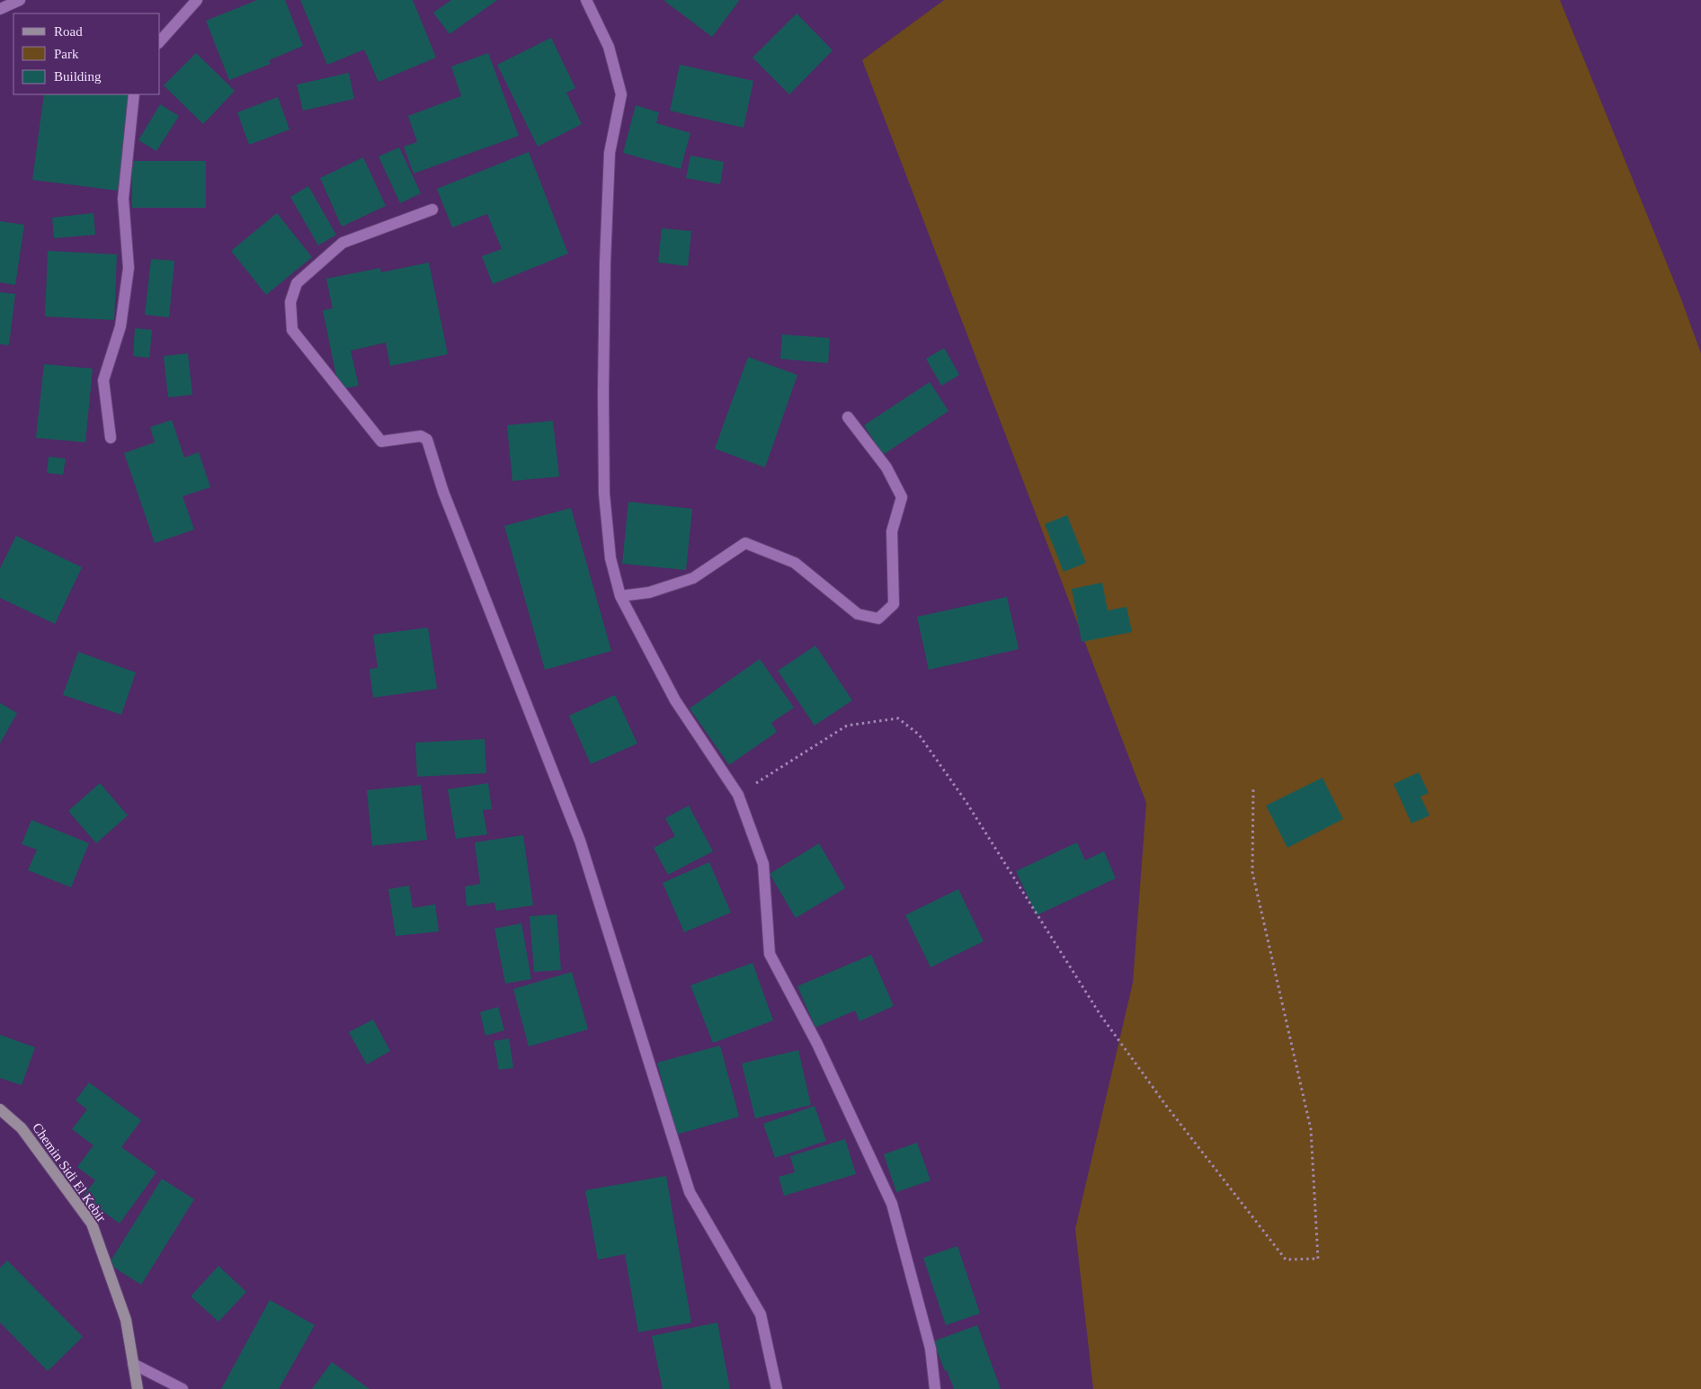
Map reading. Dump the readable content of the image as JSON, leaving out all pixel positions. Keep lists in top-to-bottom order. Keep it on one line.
{"streets":{"street":["Chemin Sidi El Kebir"]},"legend":["Road","Park","Building"]}
